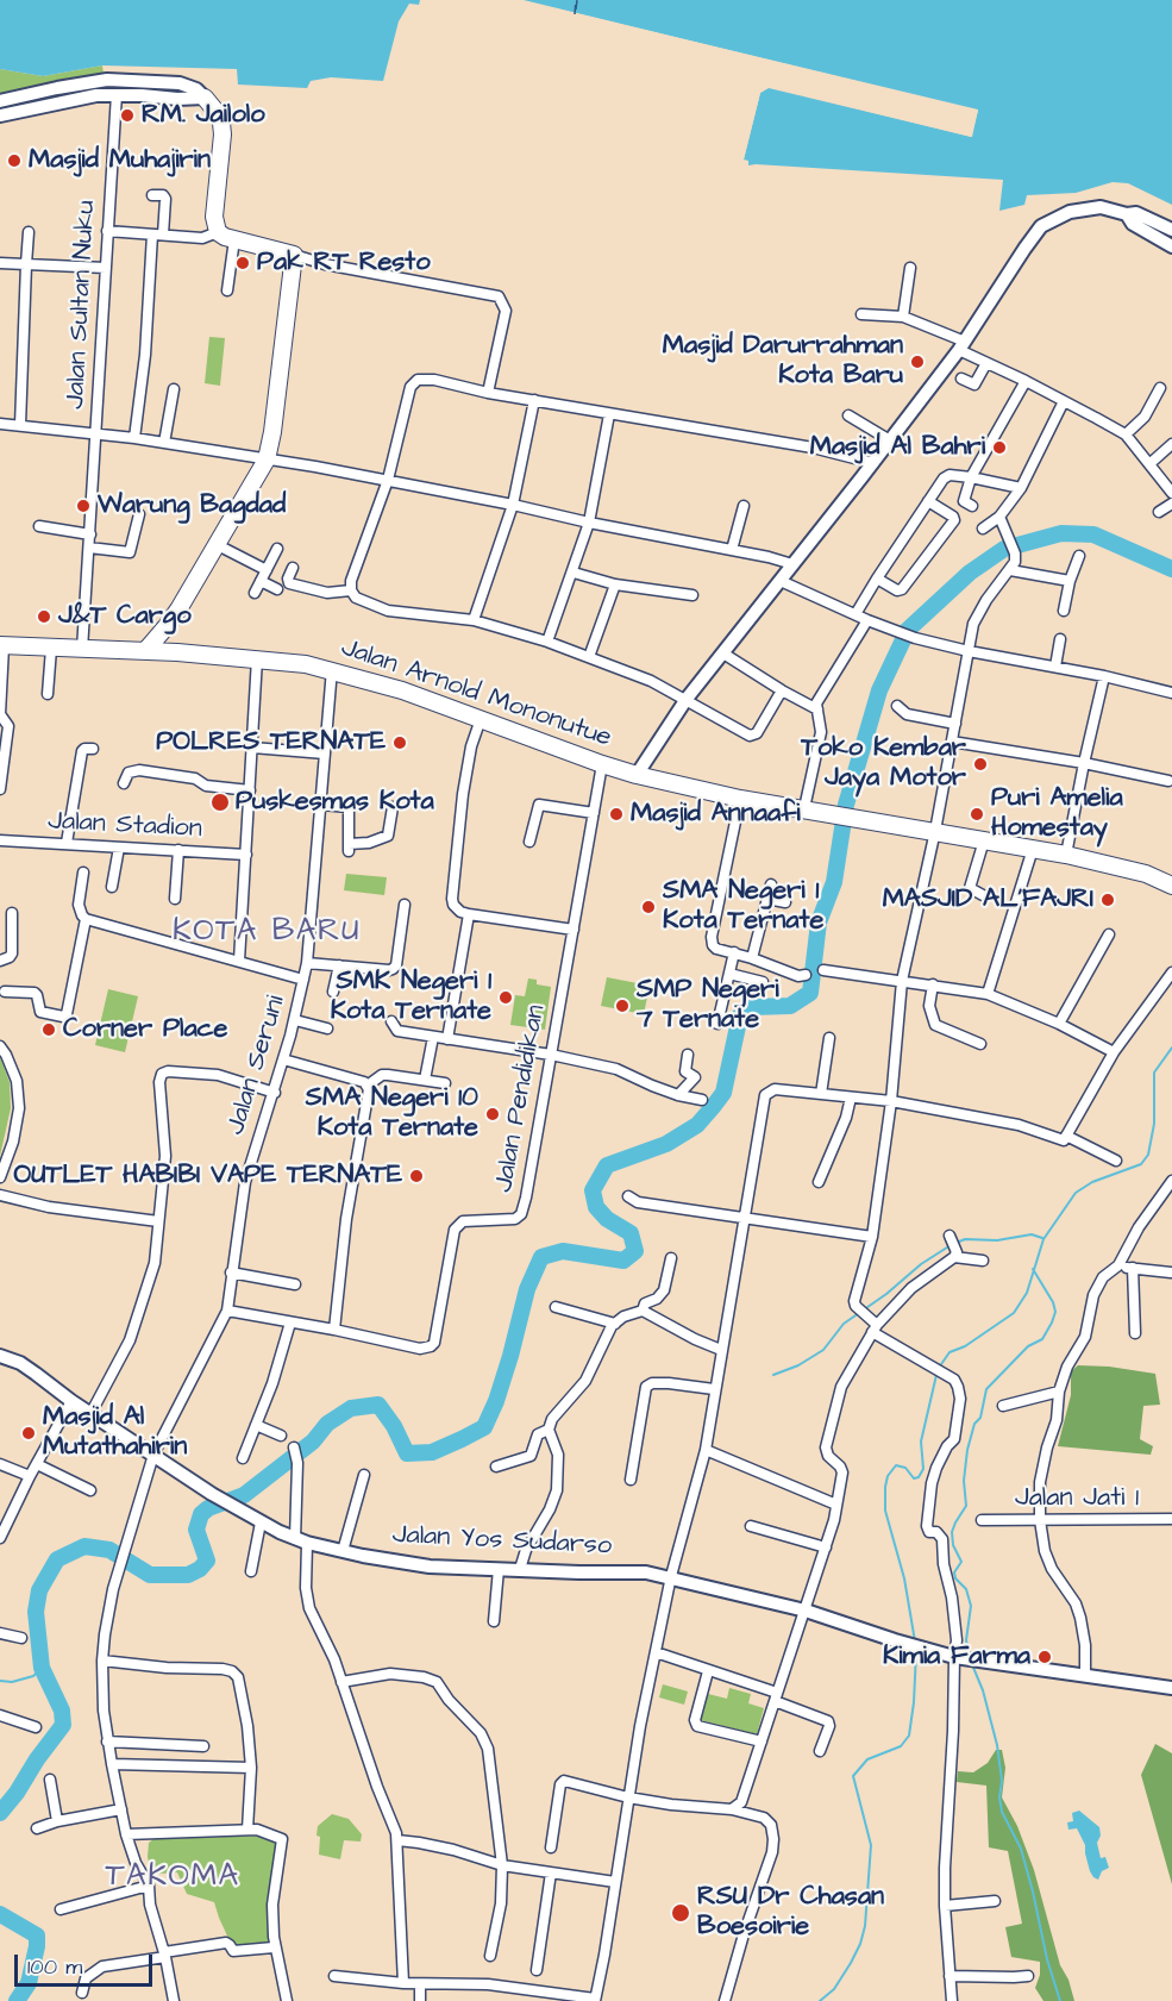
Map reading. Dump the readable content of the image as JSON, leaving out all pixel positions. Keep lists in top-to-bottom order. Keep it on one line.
{"streets":{"highway":["Jalan Arnold Mononutue"],"street":["Jalan Sultan Nuku","Jalan Stadion","Jalan Seruni","Jalan Pendidikan","Jalan Jati 1","Jalan Yos Sudarso"]},"crossings":[["Jalan Sultan Nuku","Jalan Arnold Mononutue"],["Jalan Arnold Mononutue","Jalan Seruni"],["Jalan Arnold Mononutue","Jalan Pendidikan"],["Jalan Seruni","Jalan Pendidikan"],["Jalan Seruni","Jalan Yos Sudarso"]],"districts":["KOTA BARU","TAKOMA"],"places":["RM. Jailolo","Masjid Muhajirin","Pak RT Resto","Masjid Darurrahman Kota Baru","Masjid Al Bahri","Warung Bagdad","J&T Cargo","POLRES TERNATE","Toko Kembar Jaya Motor","Puskesmas Kota","Masjid Annaafi","Puri Amelia Homestay","MASJID AL'FAJRI","SMA Negeri 1 Kota Ternate","SMK Negeri 1 Kota Ternate","SMP Negeri 7 Ternate","Corner Place","SMA Negeri 10 Kota Ternate","OUTLET HABIBI VAPE TERNATE","Masjid Al Mutathahirin","Kimia Farma","RSU Dr Chasan Boesoirie"],"scale_bar":"100 m"}
